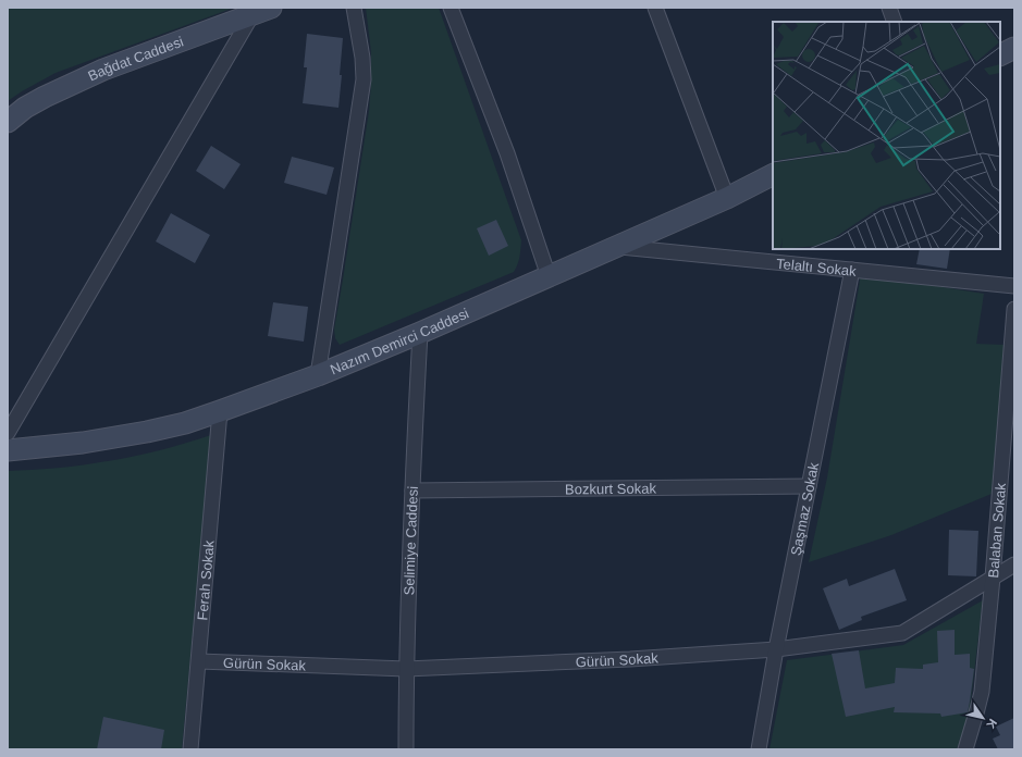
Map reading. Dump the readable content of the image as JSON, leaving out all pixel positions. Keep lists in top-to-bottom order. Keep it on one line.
{"streets":{"main road":["Bağdat Caddesi","Nazım Demirci Caddesi"],"street":["Telaltı Sokak","Bozkurt Sokak","Şaşmaz Sokak","Balaban Sokak","Selimiye Caddesi","Ferah Sokak","Gürün Sokak"]},"crossings":[["Telaltı Sokak","Nazım Demirci Caddesi"],["Telaltı Sokak","Şaşmaz Sokak"],["Nazım Demirci Caddesi","Selimiye Caddesi"],["Nazım Demirci Caddesi","Ferah Sokak"],["Bozkurt Sokak","Şaşmaz Sokak"],["Bozkurt Sokak","Selimiye Caddesi"],["Şaşmaz Sokak","Gürün Sokak"],["Balaban Sokak","Gürün Sokak"],["Selimiye Caddesi","Gürün Sokak"],["Ferah Sokak","Gürün Sokak"]],"north":"bottom right"}
